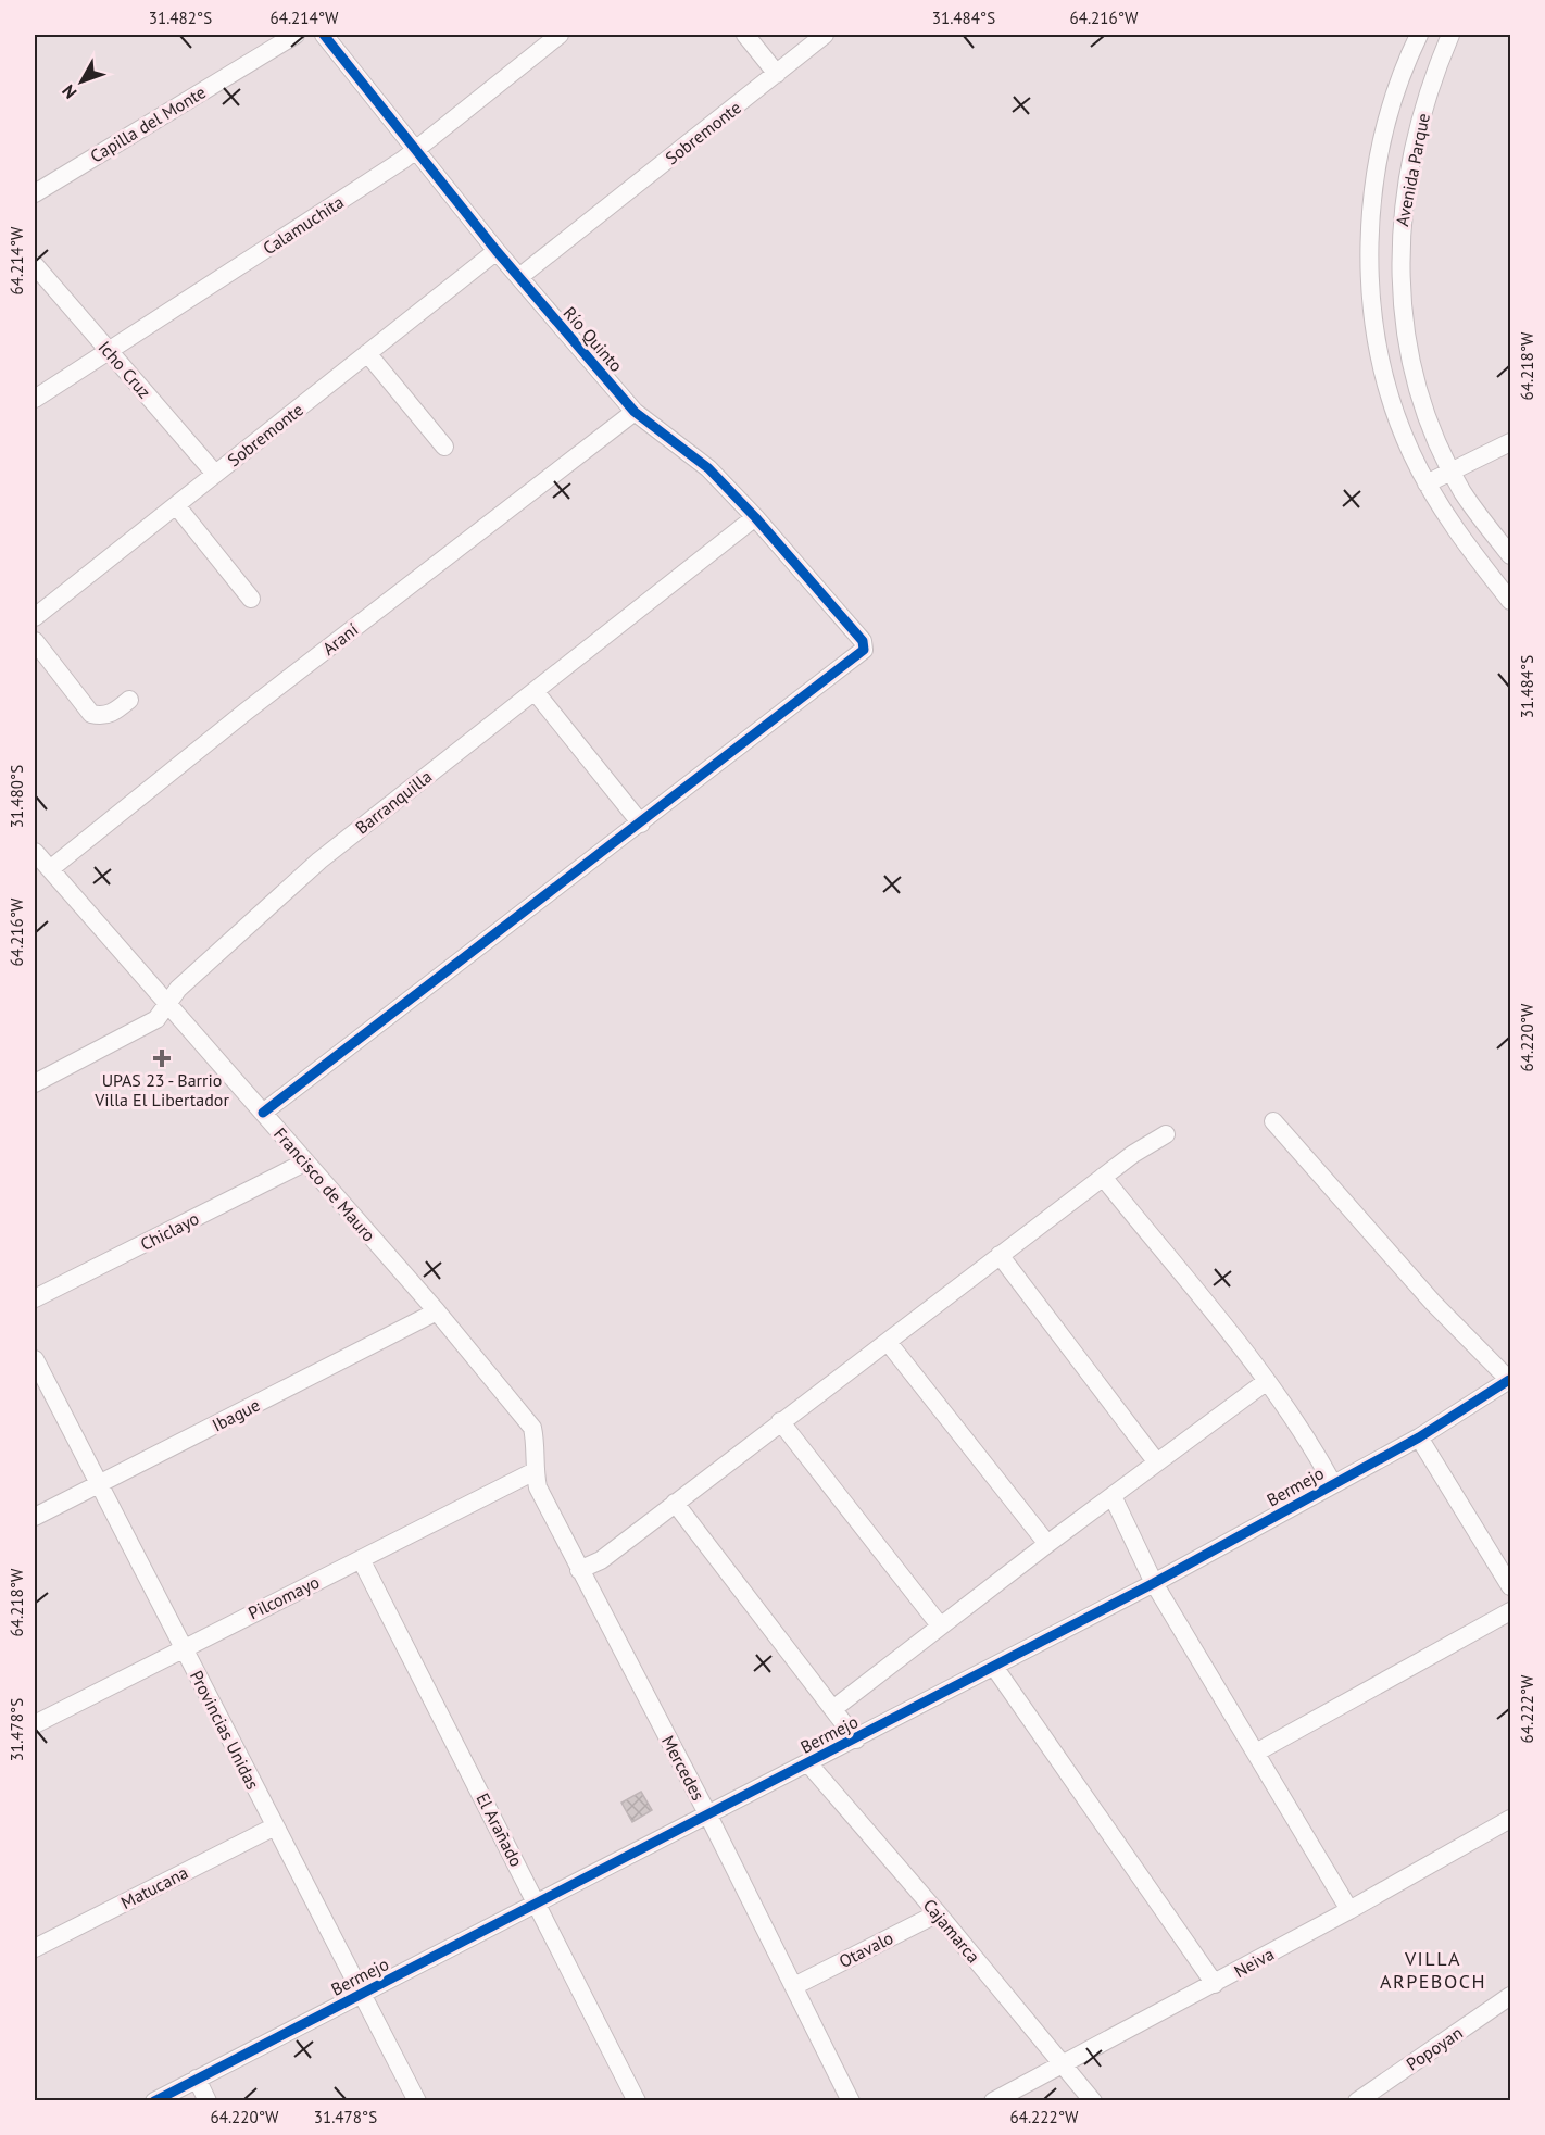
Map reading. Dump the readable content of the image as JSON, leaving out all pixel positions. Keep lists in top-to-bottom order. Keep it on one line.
{"streets":{"street":["Capilla del Monte","Sobremonte","Avenida Parque","Calamuchita","Río Quinto","Icho Cruz","Araní","Barranquilla","Francisco de Mauro","Chiclayo","Ibague","Bermejo","Pilcomayo","Provincias Unidas","Mercedes","El Arañado","Matucana","Cajamarca","Otavalo","Neiva","Popoyan"]},"crossings":[["Sobremonte","Río Quinto"],["Sobremonte","Icho Cruz"],["Calamuchita","Río Quinto"],["Calamuchita","Icho Cruz"],["Río Quinto","Araní"],["Río Quinto","Barranquilla"],["Araní","Francisco de Mauro"],["Barranquilla","Francisco de Mauro"],["Francisco de Mauro","Chiclayo"],["Francisco de Mauro","Ibague"],["Francisco de Mauro","Pilcomayo"],["Francisco de Mauro","Mercedes"],["Ibague","Provincias Unidas"],["Bermejo","Provincias Unidas"],["Bermejo","Mercedes"],["Bermejo","El Arañado"],["Bermejo","Cajamarca"],["Pilcomayo","Provincias Unidas"],["Pilcomayo","Mercedes"],["Pilcomayo","El Arañado"],["Provincias Unidas","Matucana"],["Mercedes","Otavalo"],["Cajamarca","Otavalo"],["Cajamarca","Neiva"]],"districts":["VILLA ARPEBOCH"],"places":{"health":["UPAS 23 - Barrio Villa El Libertador"]},"north":"bottom left","coordinates":["31.482°S","64.214°W","31.484°S","64.216°W","64.218°W","31.480°S","64.220°W","64.222°W","31.478°S"]}
